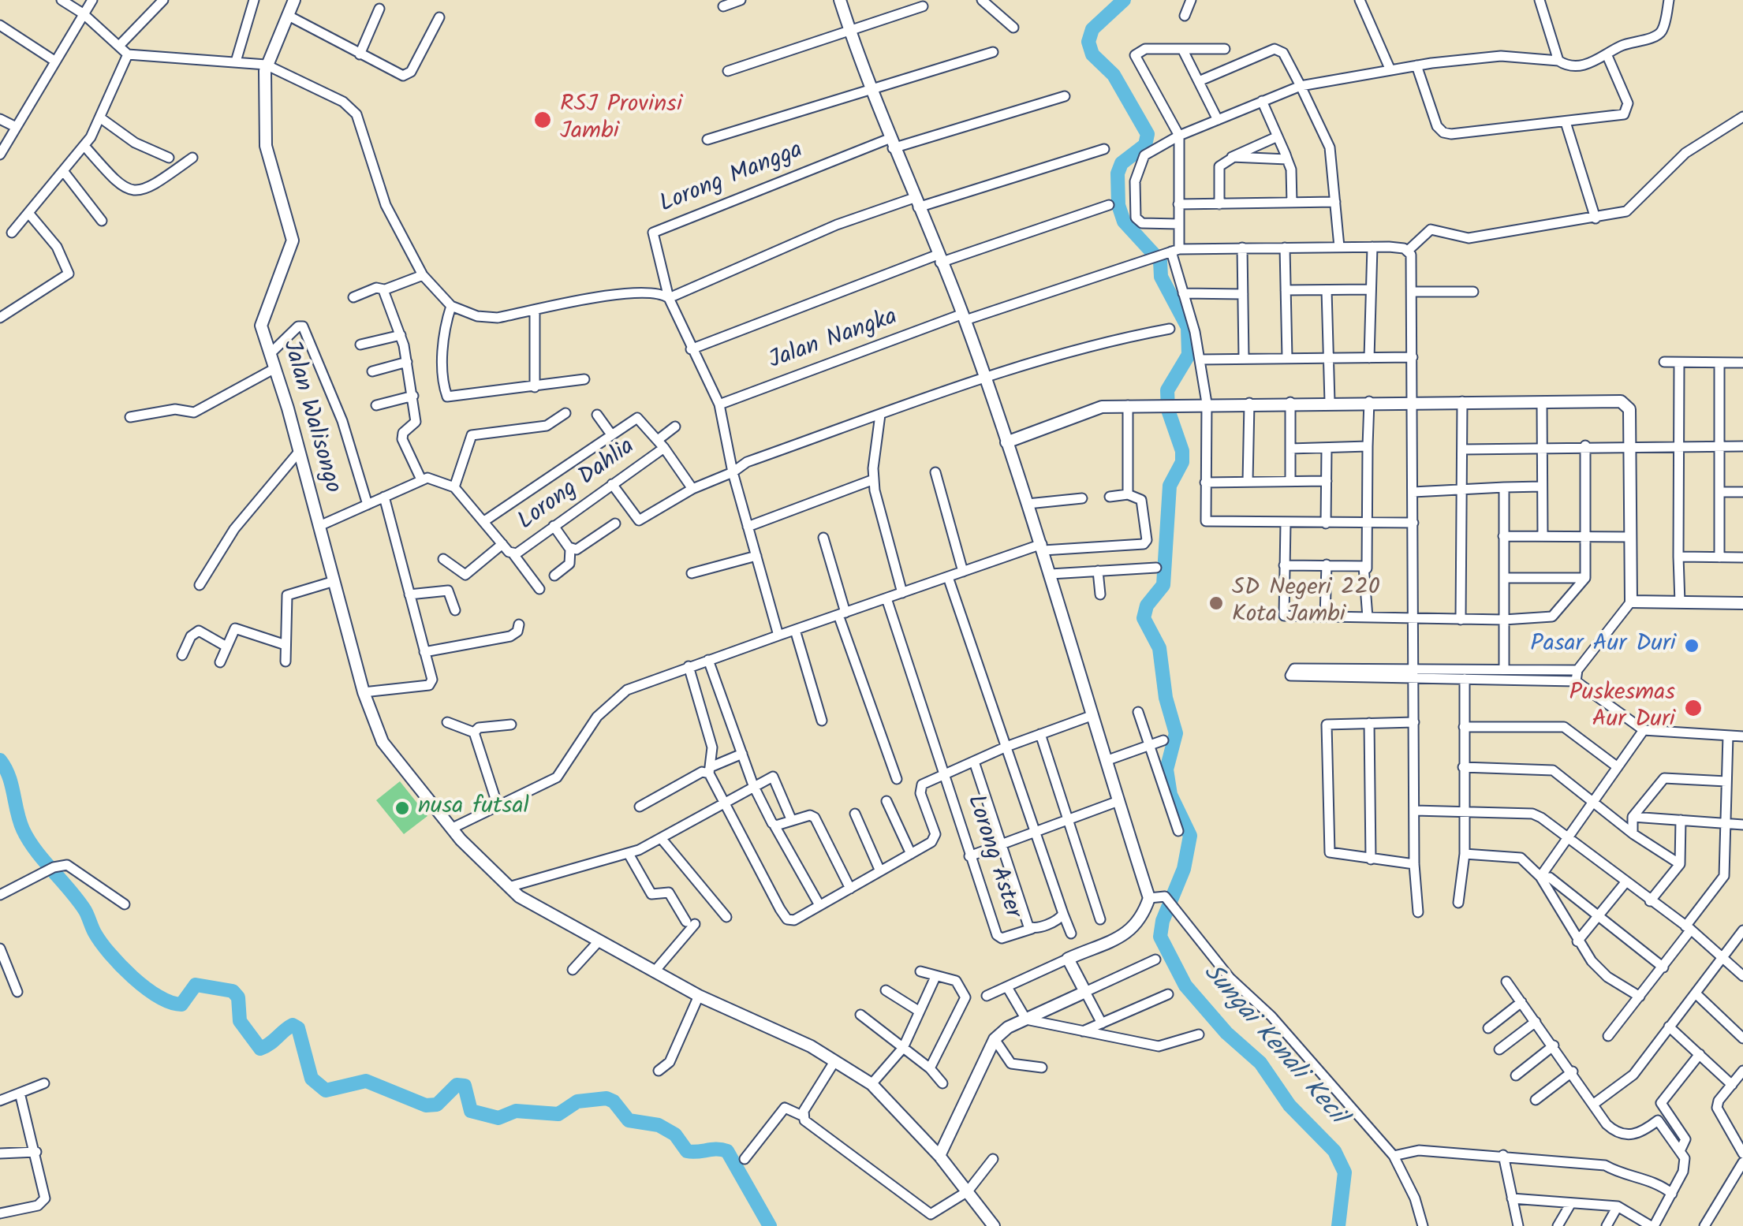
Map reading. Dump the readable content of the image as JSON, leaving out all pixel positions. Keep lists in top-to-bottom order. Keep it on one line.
{"streets":{"street":["Lorong Mangga","Jalan Nangka","Jalan Walisongo","Lorong Dahlia","Lorong Aster"]},"water":["Sungai Kenali Kecil"],"places":["RSJ Provinsi Jambi","SD Negeri 220 Kota Jambi","Pasar Aur Duri","Puskesmas Aur Duri","nusa futsal"]}
